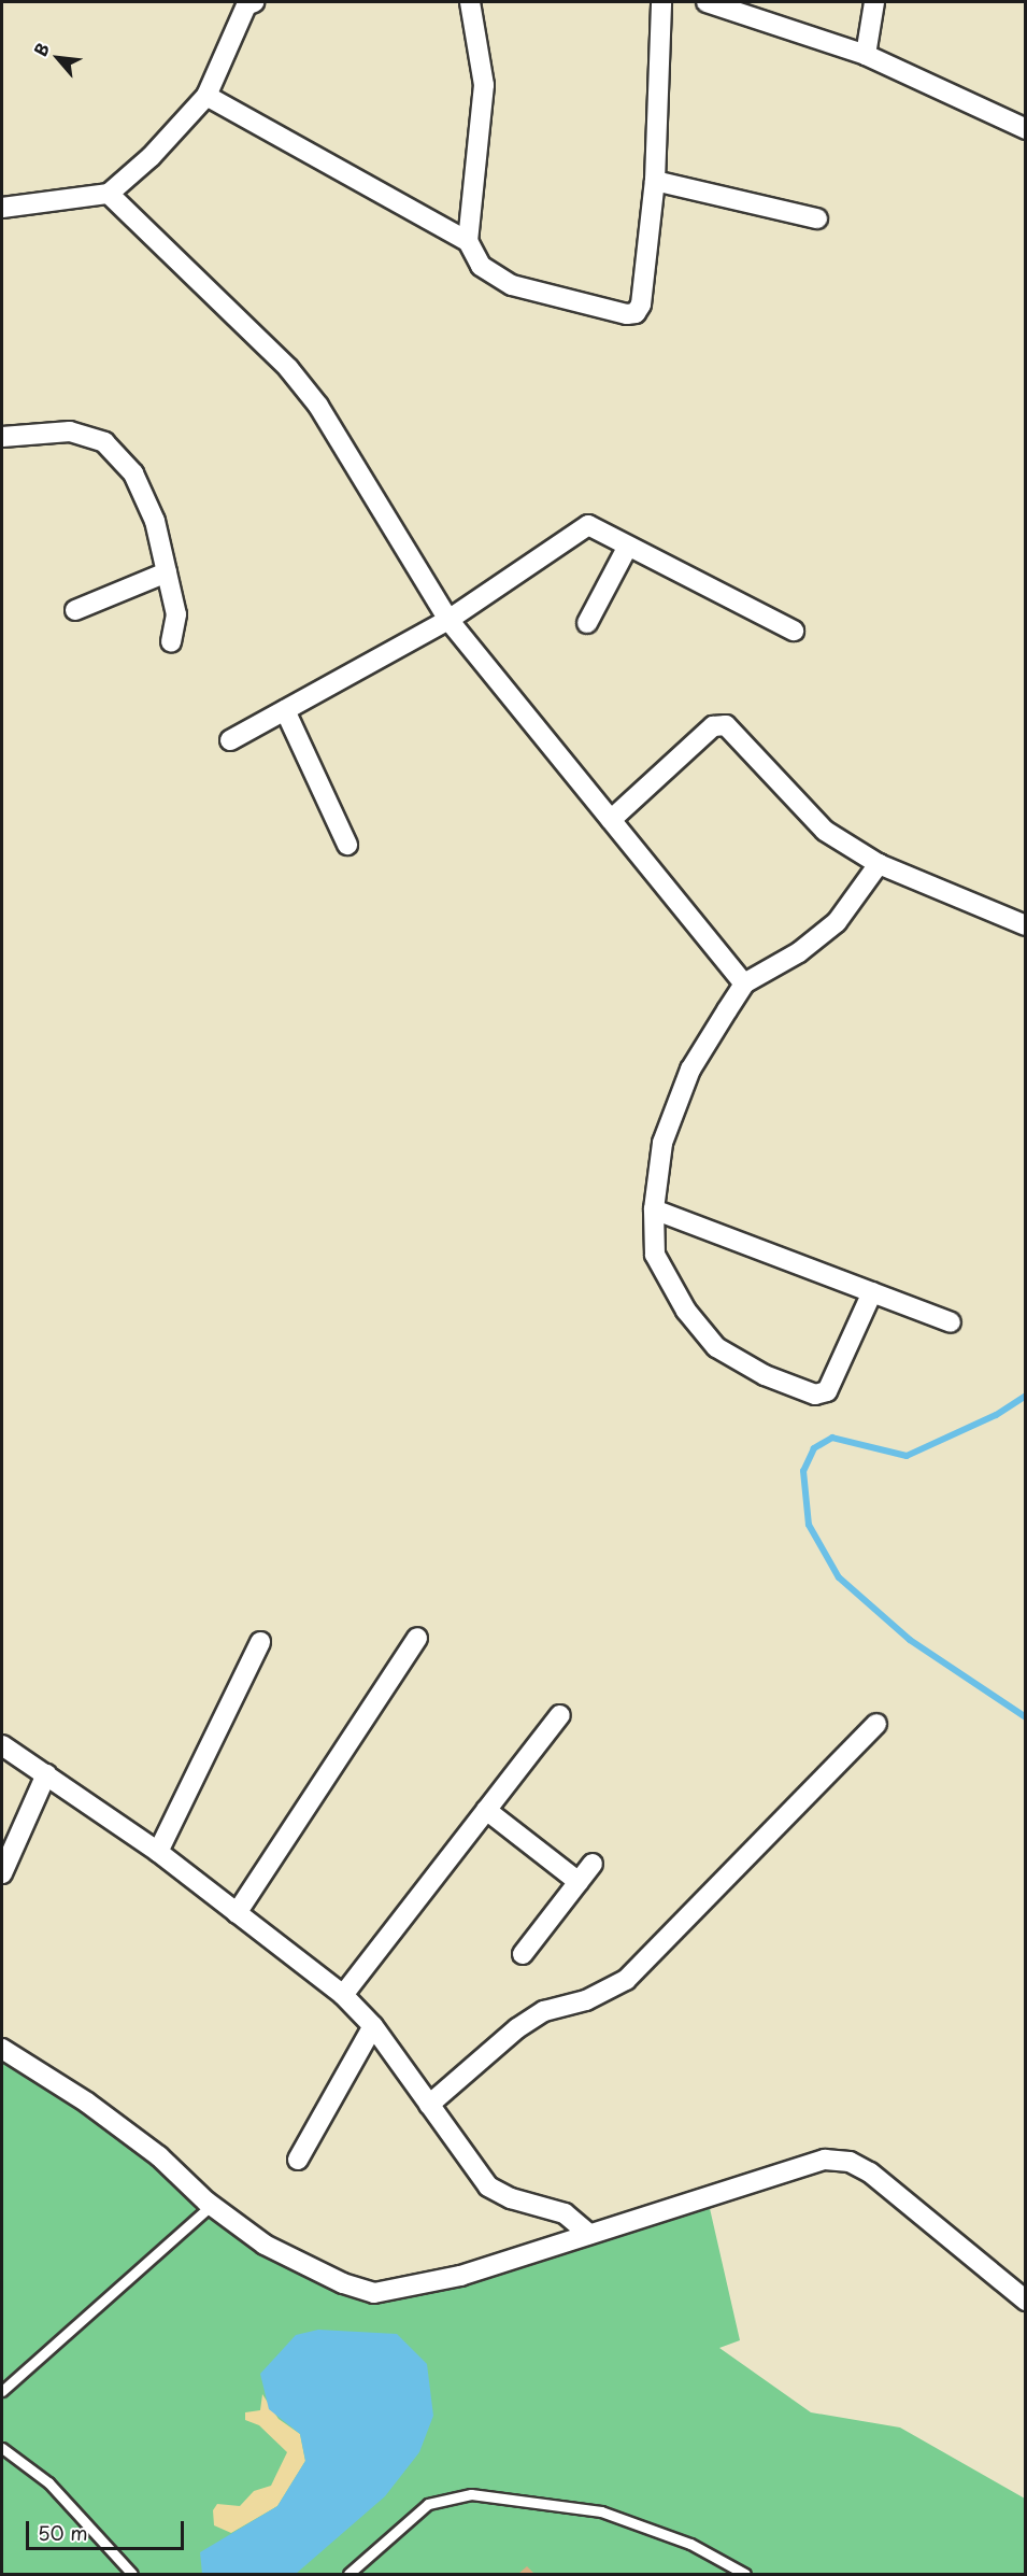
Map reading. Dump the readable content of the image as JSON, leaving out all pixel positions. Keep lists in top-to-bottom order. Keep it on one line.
{"scale_bar":"50 m","north":"top left"}
